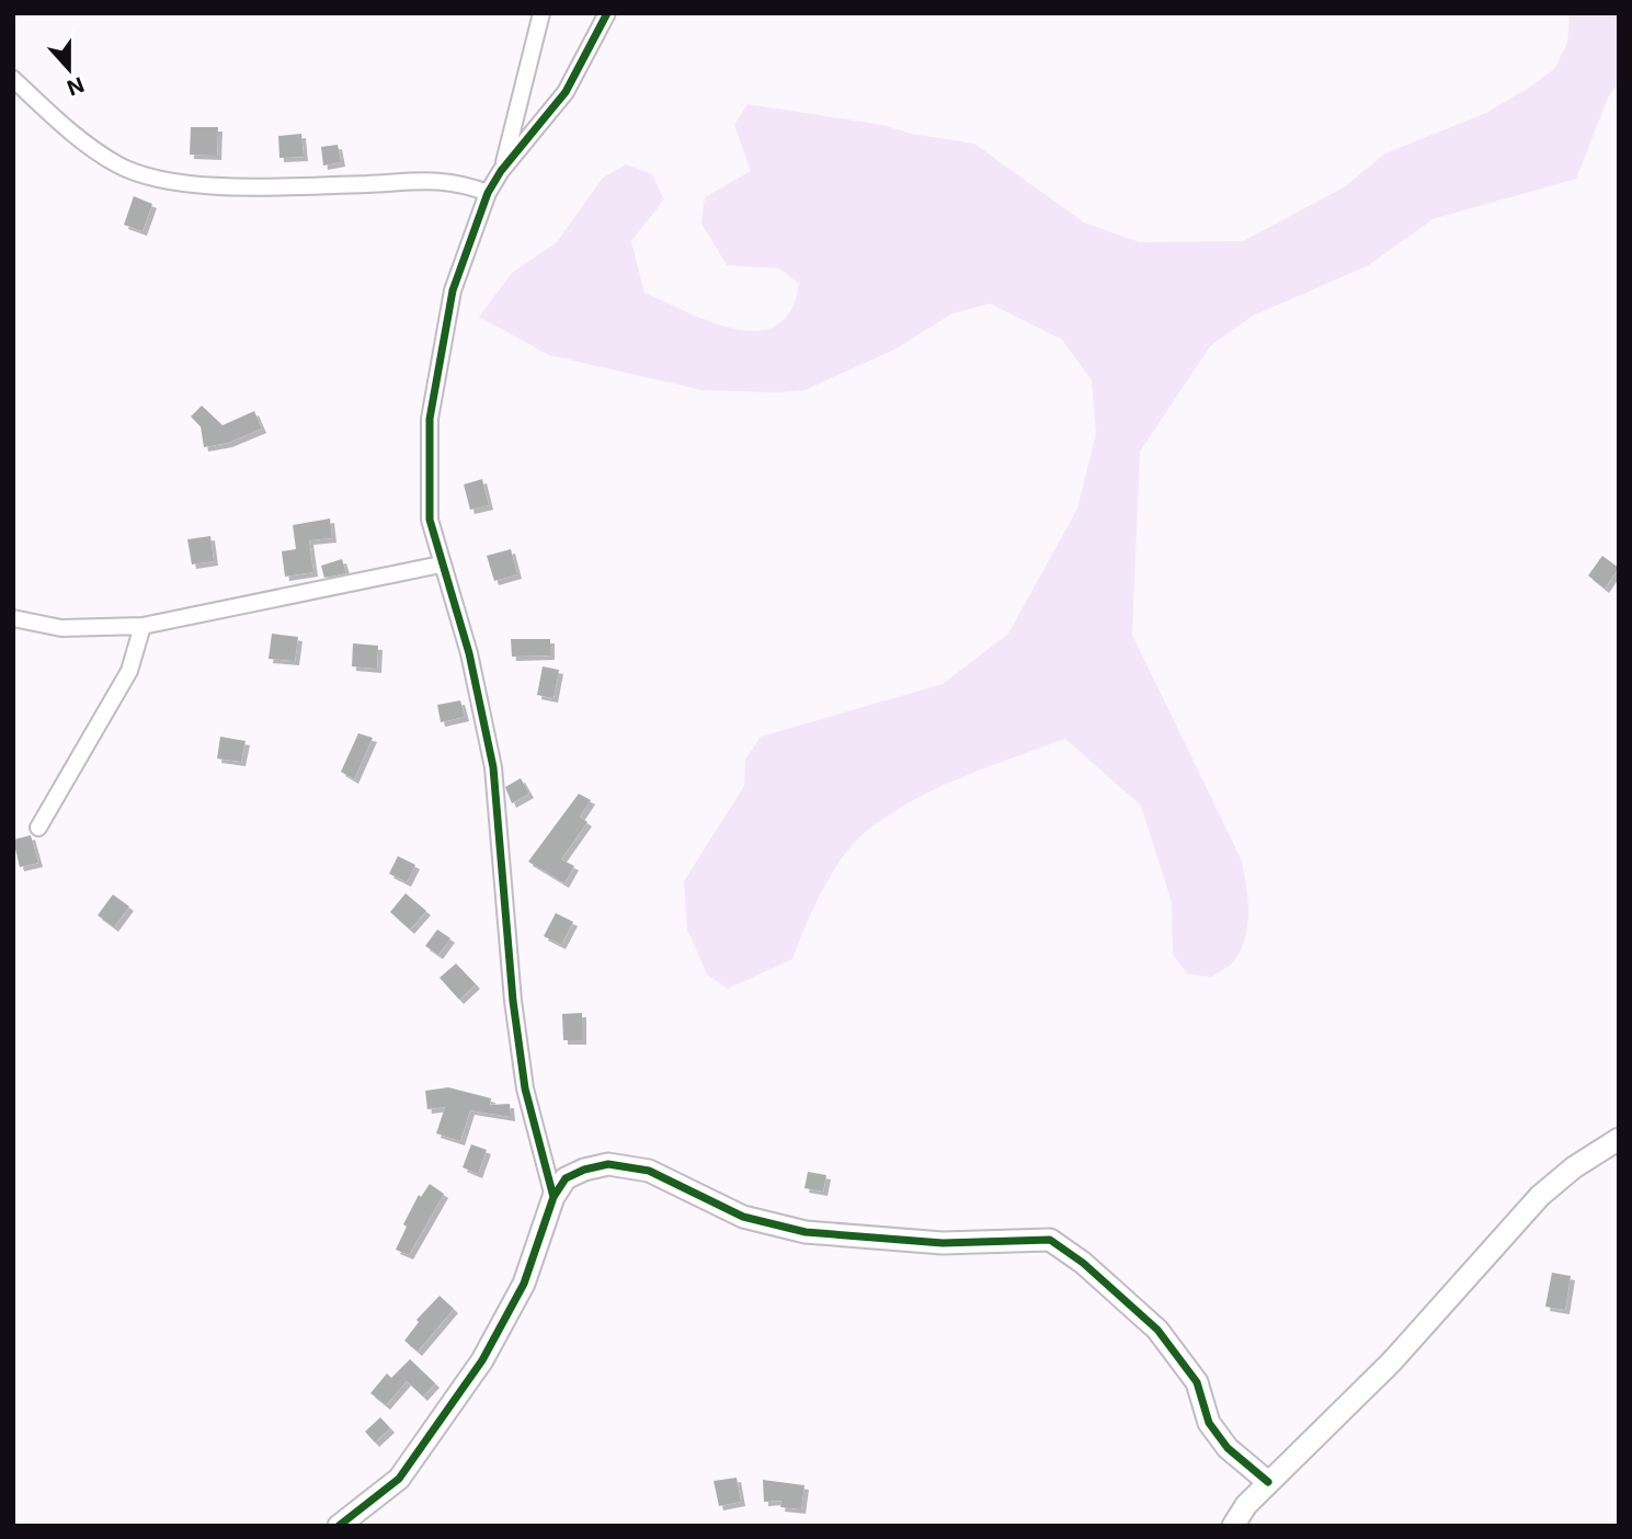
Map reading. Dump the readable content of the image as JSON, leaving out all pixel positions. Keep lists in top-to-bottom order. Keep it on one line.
{"north":"bottom"}
